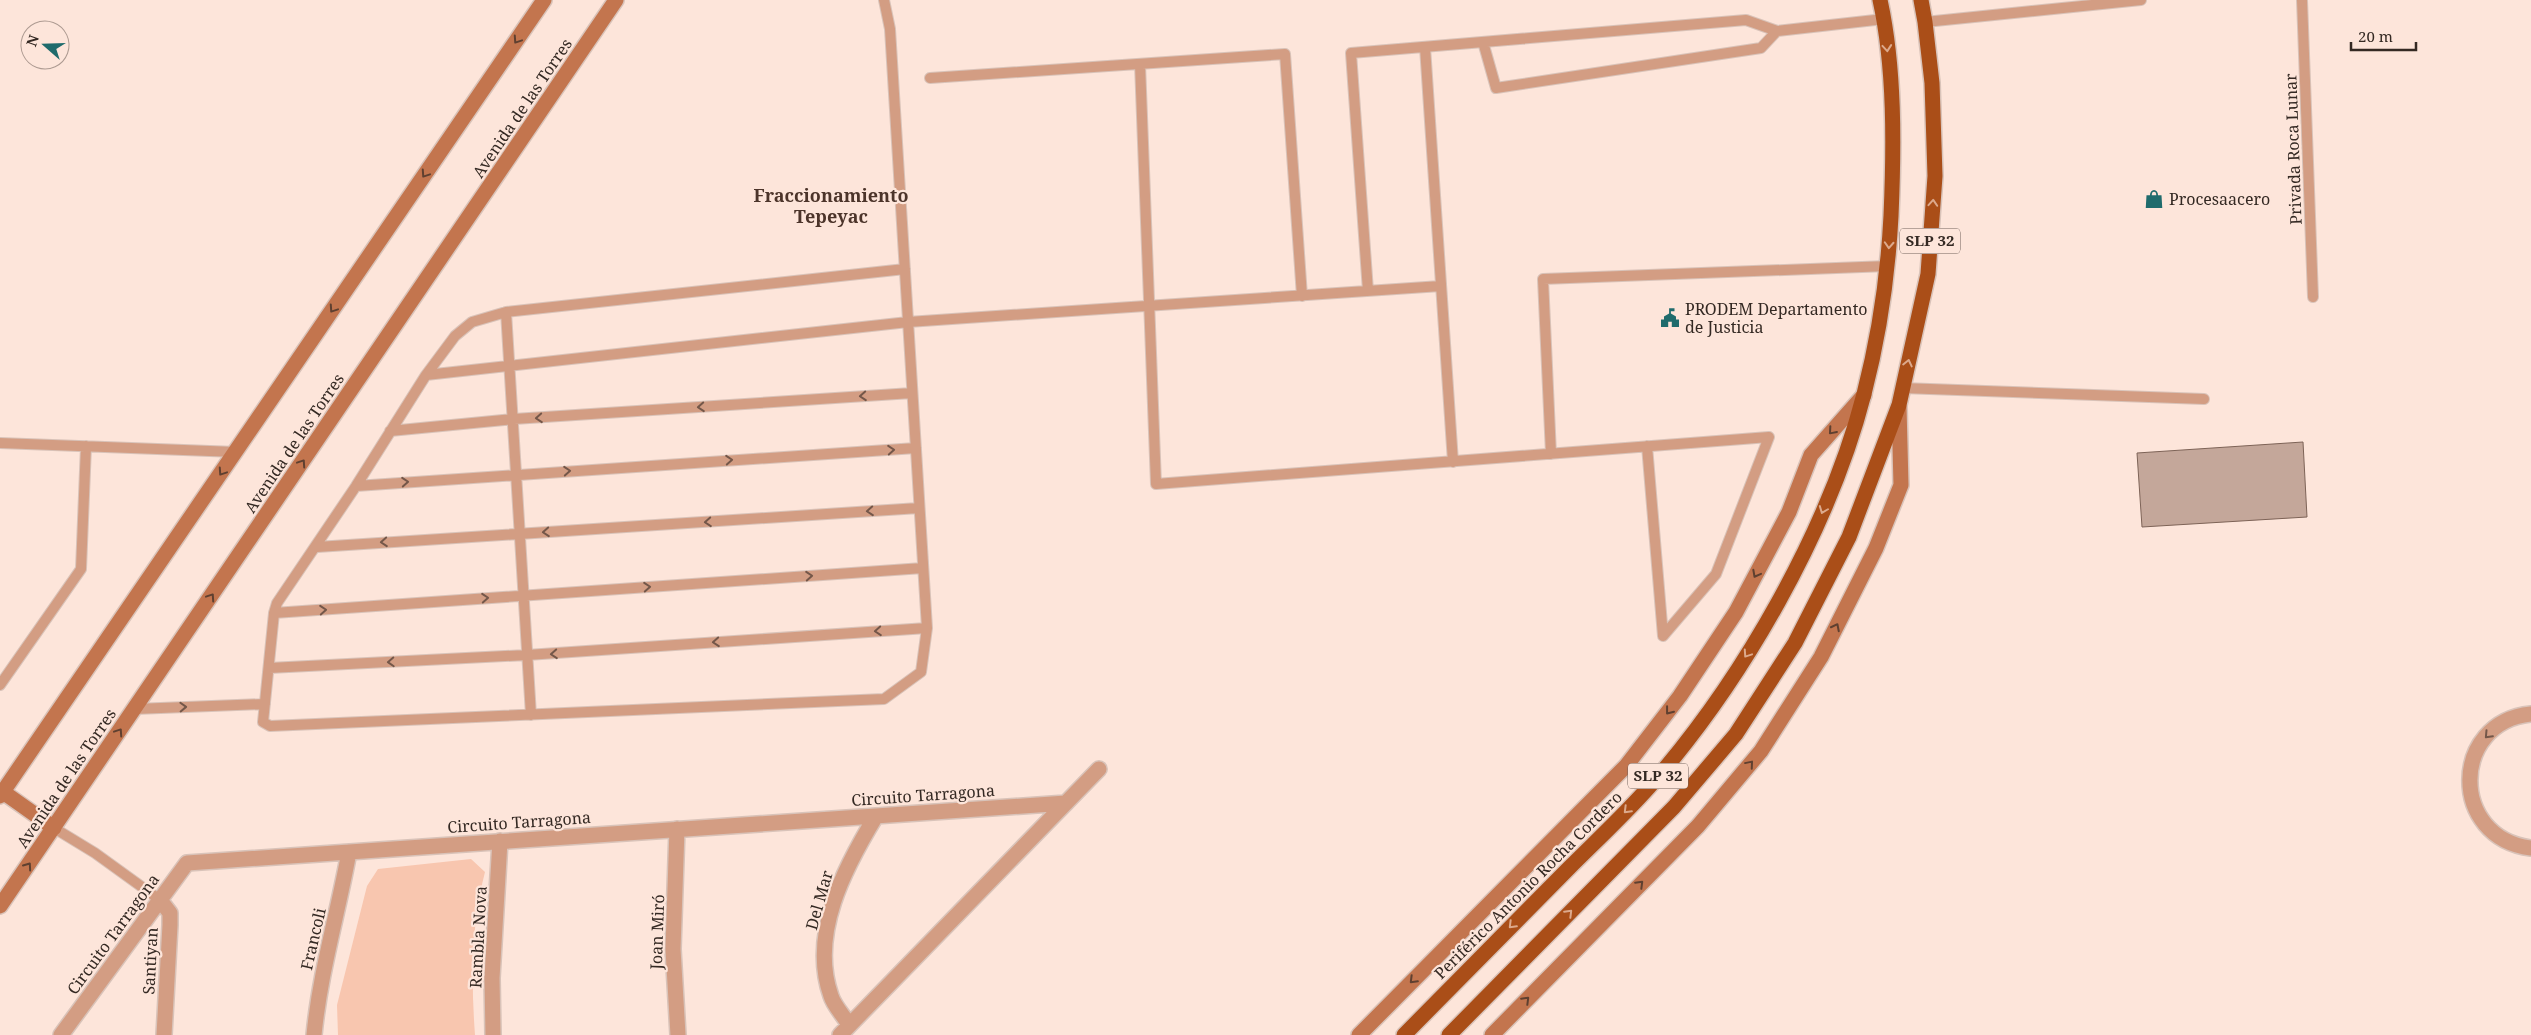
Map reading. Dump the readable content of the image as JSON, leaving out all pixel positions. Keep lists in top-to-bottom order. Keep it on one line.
{"streets":{"highway":["SLP 32","Periférico Antonio Rocha Cordero"],"main road":["Avenida de las Torres"],"street":["Circuito Tarragona","Del Mar","Joan Miró","Rambla Nova","Francoli","Santiyan"],"lane":["Privada Roca Lunar"]},"crossings":[["Avenida de las Torres","Santiyan"],["Circuito Tarragona","Del Mar"],["Circuito Tarragona","Joan Miró"],["Circuito Tarragona","Rambla Nova"],["Circuito Tarragona","Francoli"],["Circuito Tarragona","Santiyan"]],"districts":["Fraccionamiento Tepeyac"],"places":{"shop":["Procesaacero"],"public building":["PRODEM Departamento de Justicia"]},"scale_bar":"20 m","north":"left"}
